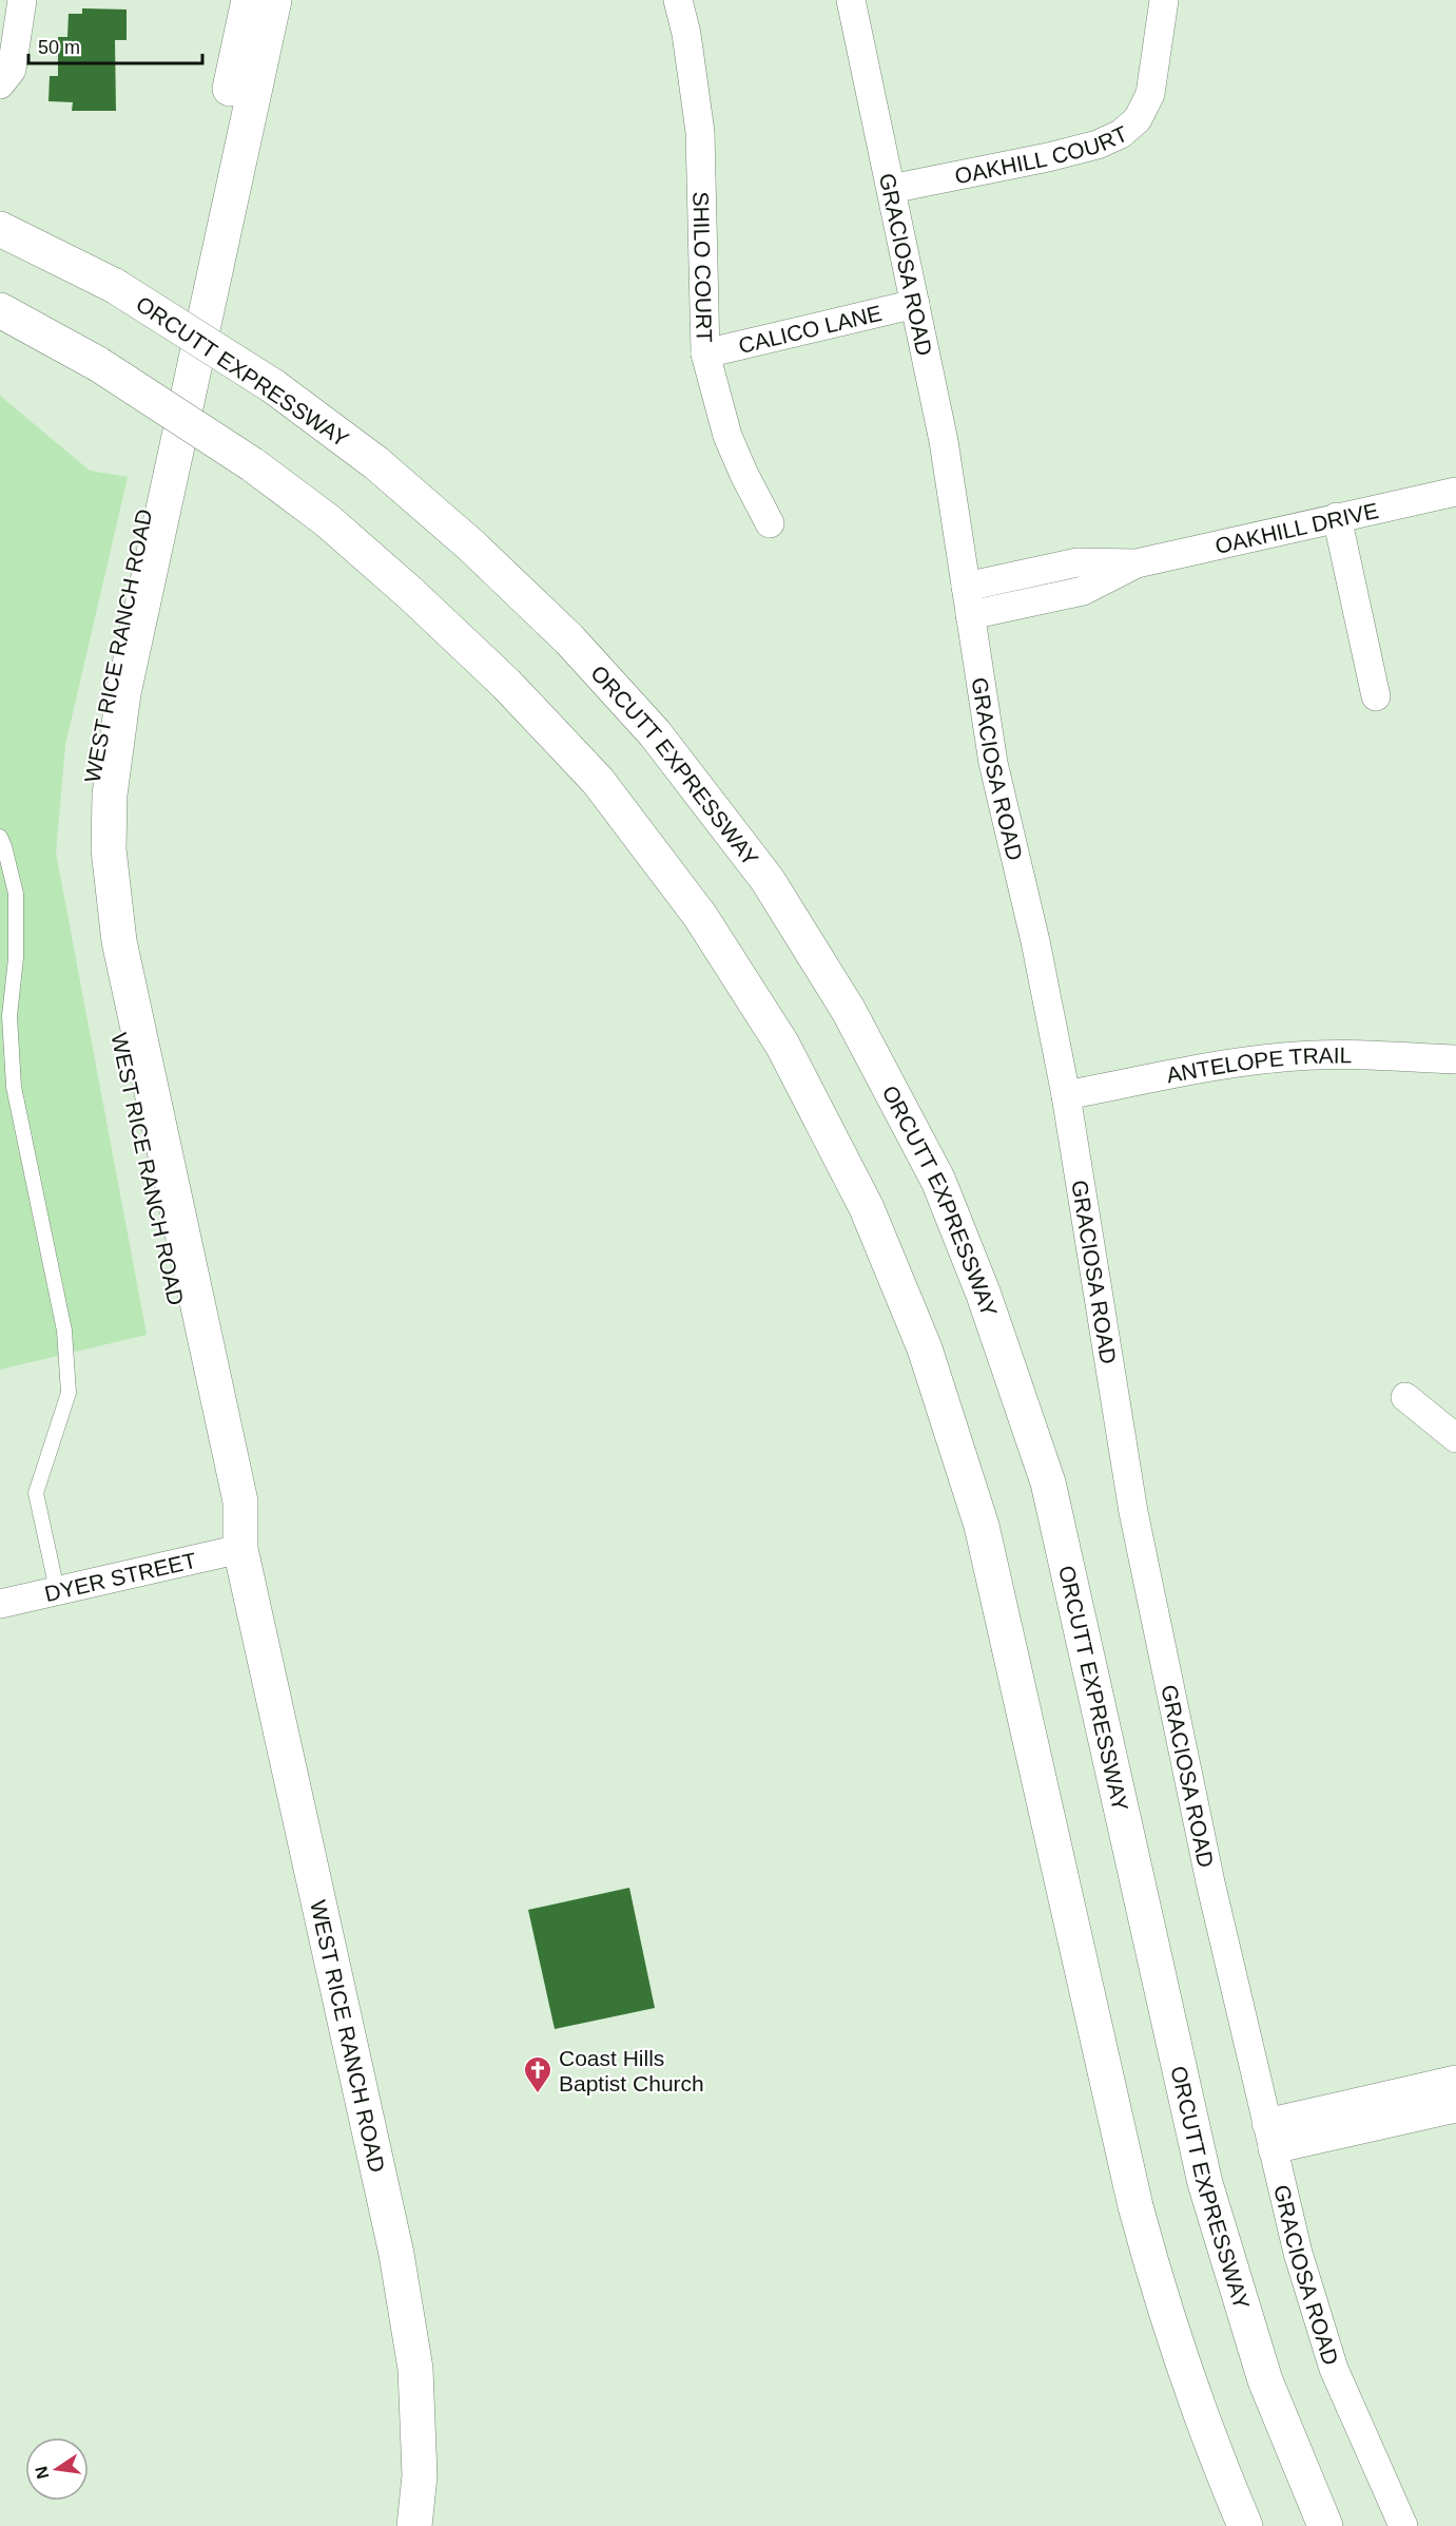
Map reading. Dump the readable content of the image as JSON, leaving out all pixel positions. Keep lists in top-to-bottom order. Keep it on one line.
{"streets":{"main road":["ORCUTT EXPRESSWAY","WEST RICE RANCH ROAD"],"street":["OAKHILL COURT","GRACIOSA ROAD","SHILO COURT","CALICO LANE","OAKHILL DRIVE","ANTELOPE TRAIL","DYER STREET"]},"crossings":[["OAKHILL COURT","GRACIOSA ROAD"],["GRACIOSA ROAD","CALICO LANE"],["GRACIOSA ROAD","OAKHILL DRIVE"],["GRACIOSA ROAD","ANTELOPE TRAIL"],["SHILO COURT","CALICO LANE"],["WEST RICE RANCH ROAD","DYER STREET"]],"places":{"church":["Coast Hills Baptist Church"]},"scale_bar":"50 m","north":"left"}
